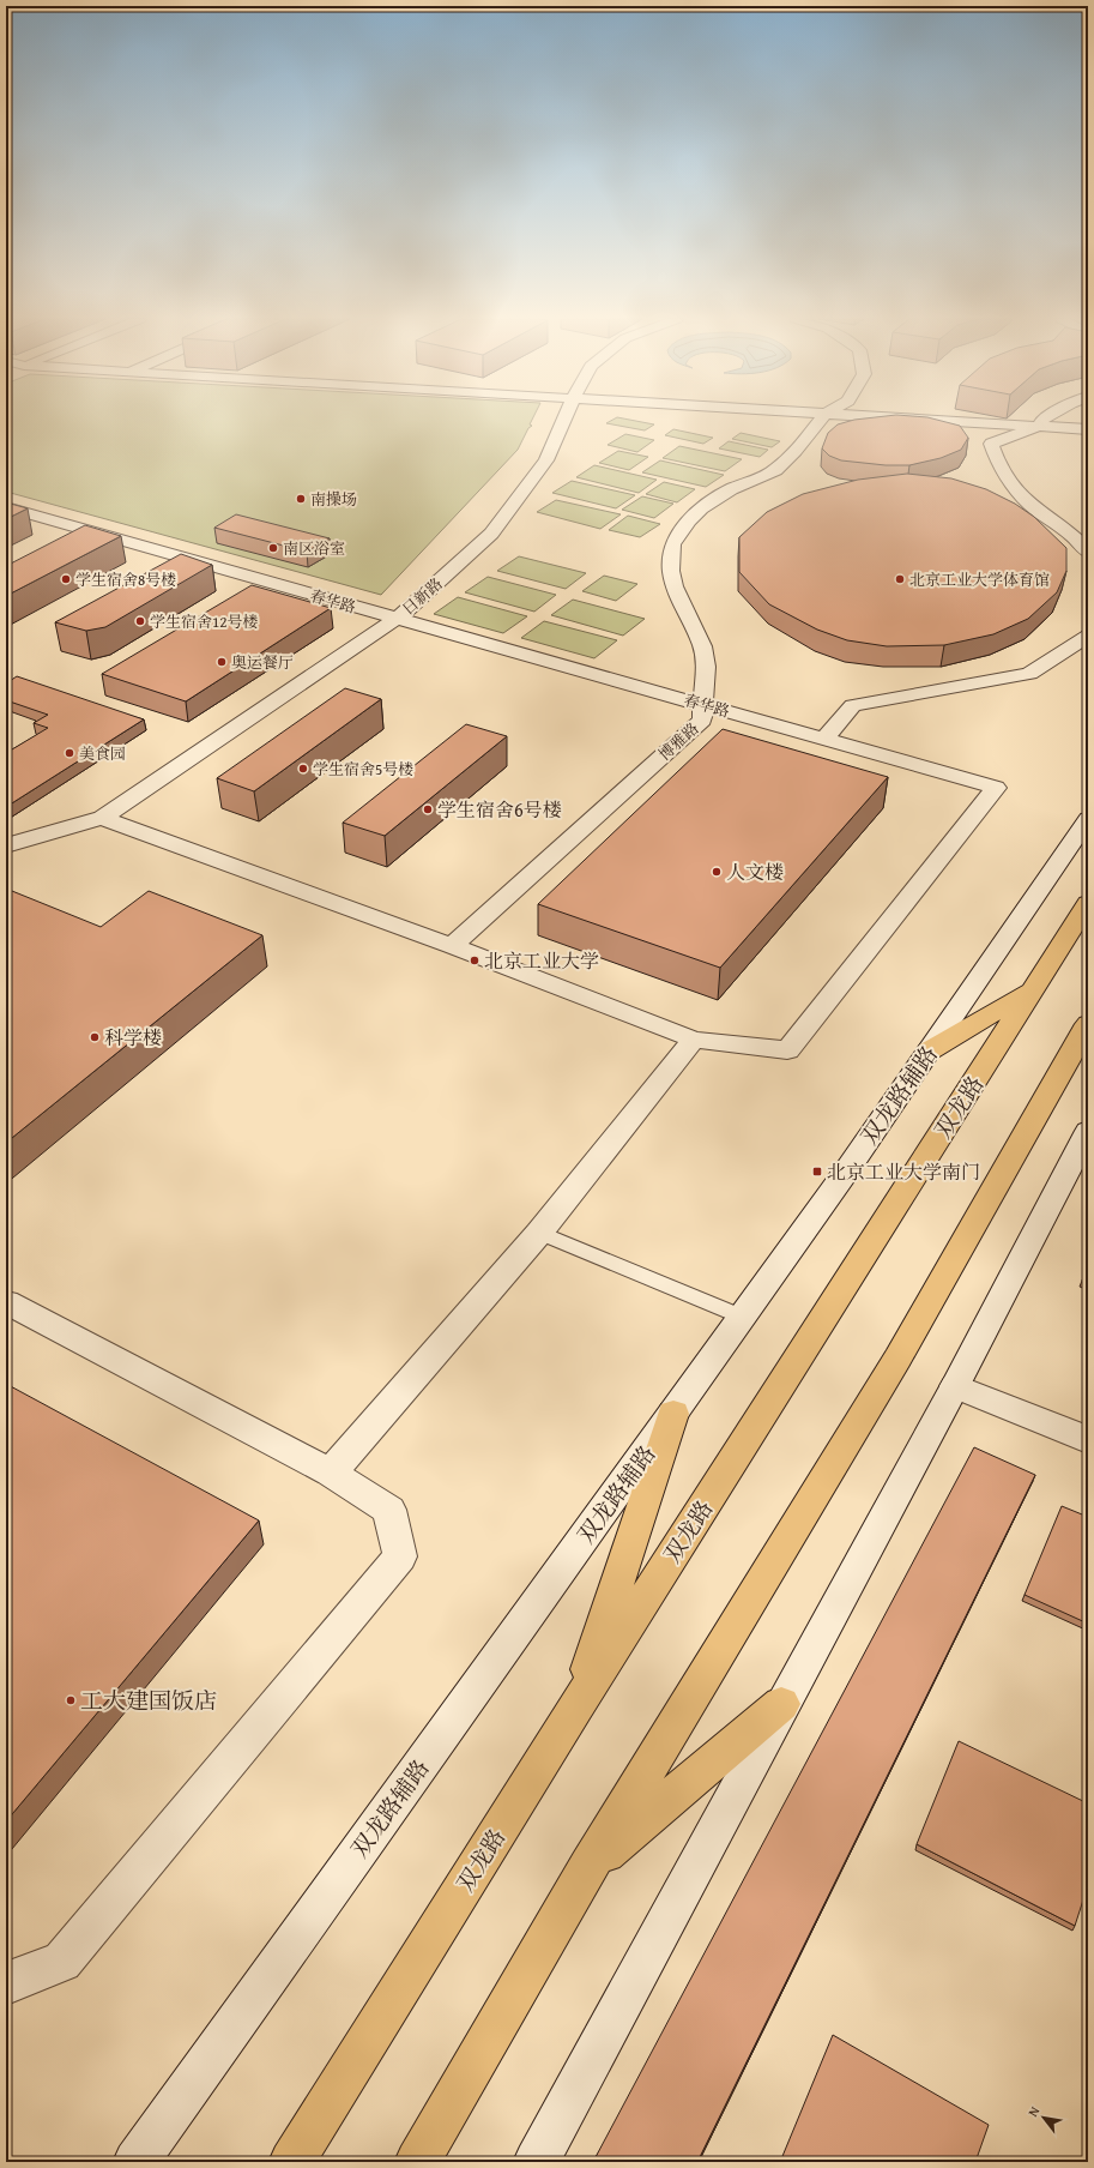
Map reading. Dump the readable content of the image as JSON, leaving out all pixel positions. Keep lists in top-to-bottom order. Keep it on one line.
{"streets":{"main road":["双龙路"],"street":["日新路","春华路","博雅路","双龙路辅路"]},"crossings":[["日新路","春华路"],["春华路","博雅路"]],"places":{"other":["南操场","南区浴室","学生宿舍8号楼","北京工业大学体育馆","学生宿舍12号楼","奥运餐厅","美食园","学生宿舍5号楼","学生宿舍6号楼","人文楼","北京工业大学","科学楼","工大建国饭店"],"transit":["北京工业大学南门"]},"north":"top left"}
